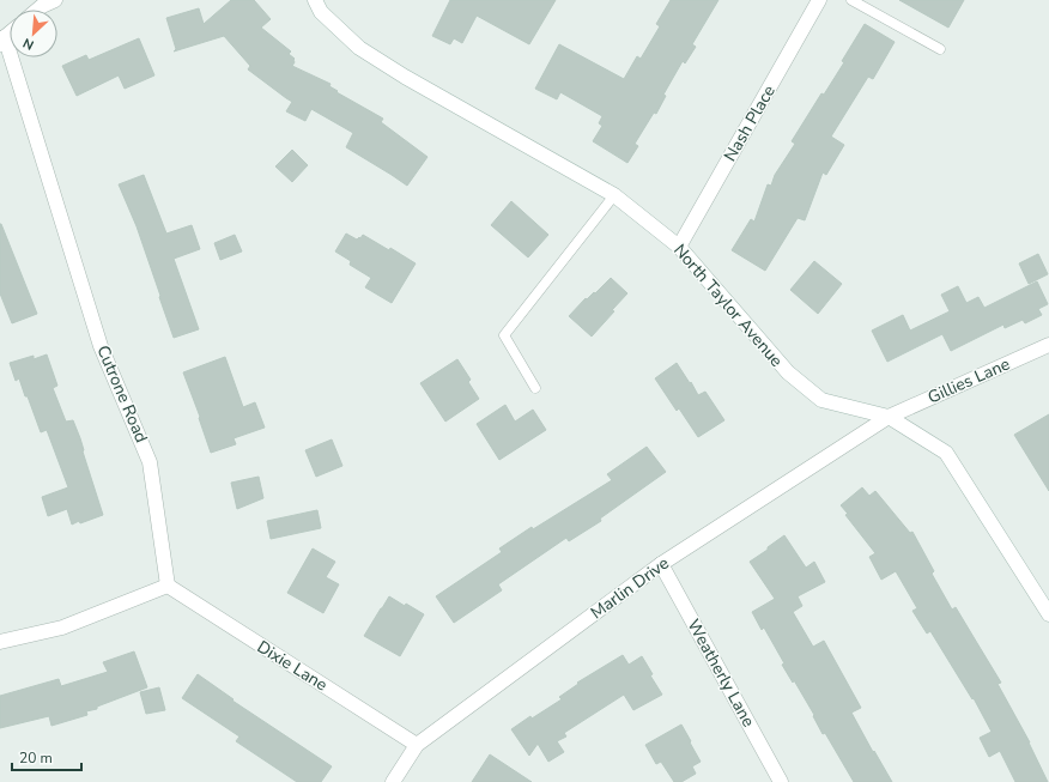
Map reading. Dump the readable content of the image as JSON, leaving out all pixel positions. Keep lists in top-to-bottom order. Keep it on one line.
{"streets":{"street":["Nash Place","North Taylor Avenue","Gillies Lane","Cutrone Road","Marlin Drive","Dixie Lane","Weatherly Lane"]},"crossings":[["Nash Place","North Taylor Avenue"],["North Taylor Avenue","Gillies Lane"],["North Taylor Avenue","Marlin Drive"],["Gillies Lane","Marlin Drive"],["Cutrone Road","Dixie Lane"],["Marlin Drive","Dixie Lane"],["Marlin Drive","Weatherly Lane"]],"scale_bar":"20 m","north":"bottom left"}
